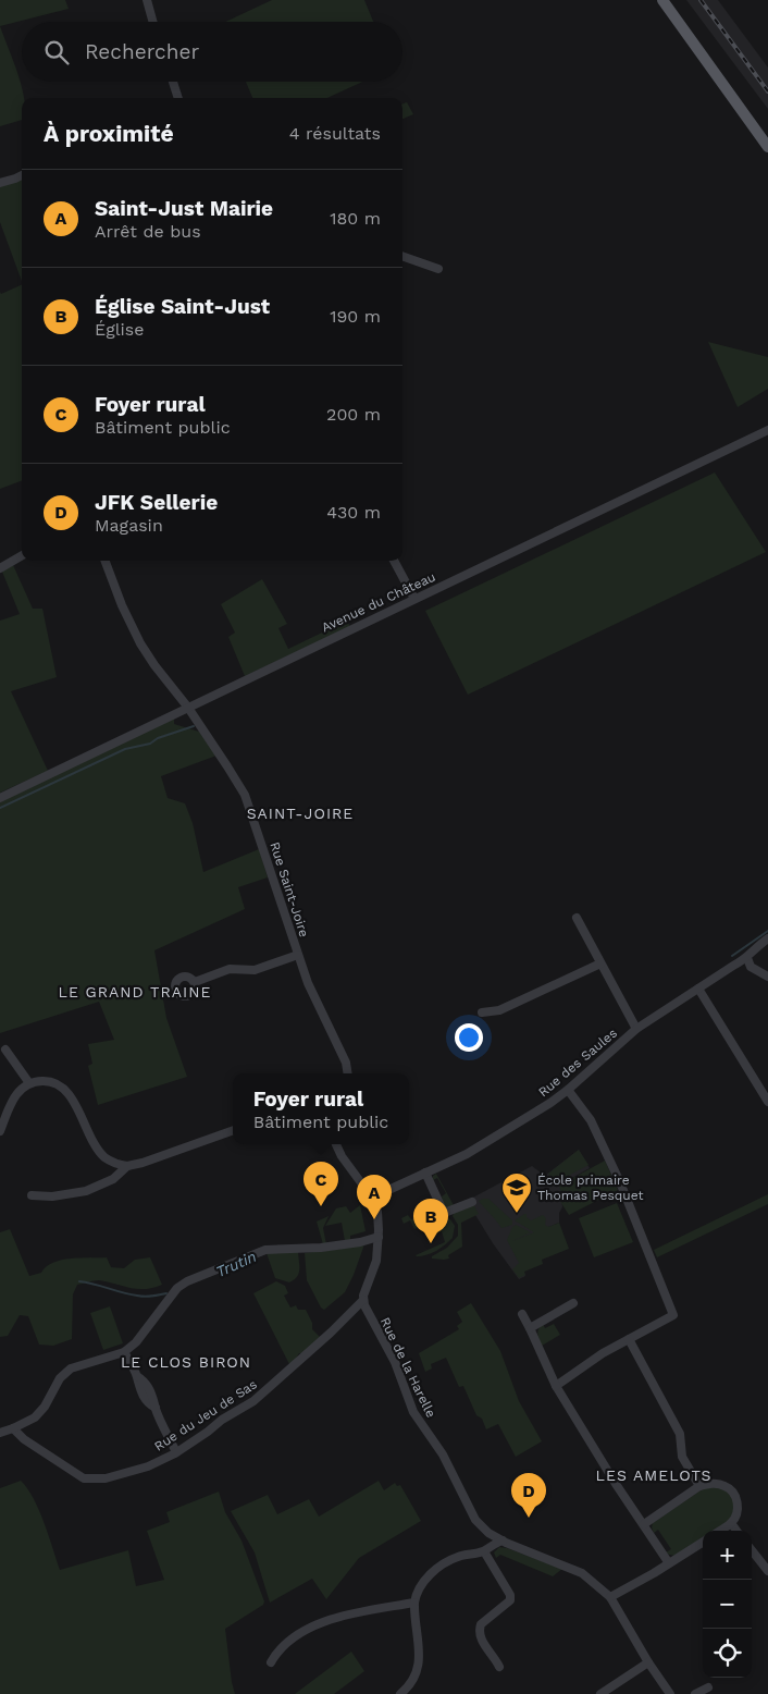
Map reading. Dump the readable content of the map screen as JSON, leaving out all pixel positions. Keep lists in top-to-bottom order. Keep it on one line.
{"streets":{"street":["Avenue du Château","Rue Saint-Joire","Rue des Saules","Rue de la Harelle","Rue du Jeu de Sas"]},"crossings":[["Avenue du Château","Rue Saint-Joire"],["Rue de la Harelle","Rue du Jeu de Sas"]],"districts":["SAINT-JOIRE","LE GRAND TRAINE","LE CLOS BIRON","LES AMELOTS"],"water":["Trutin"],"places":{"school or university":["École primaire Thomas Pesquet"]},"page":{"search":"Rechercher","heading":["À proximité","4 résultats"],"list":[{"mark":"A","name":"Saint-Just Mairie","note":"Arrêt de bus","value":"180 m"},{"mark":"B","name":"Église Saint-Just","note":"Église","value":"190 m"},{"mark":"C","name":"Foyer rural","note":"Bâtiment public","value":"200 m"},{"mark":"D","name":"JFK Sellerie","note":"Magasin","value":"430 m"}],"popup":["Foyer rural","Bâtiment public"],"pins":["C","A","B","D"],"map_buttons":["+","−"]}}
